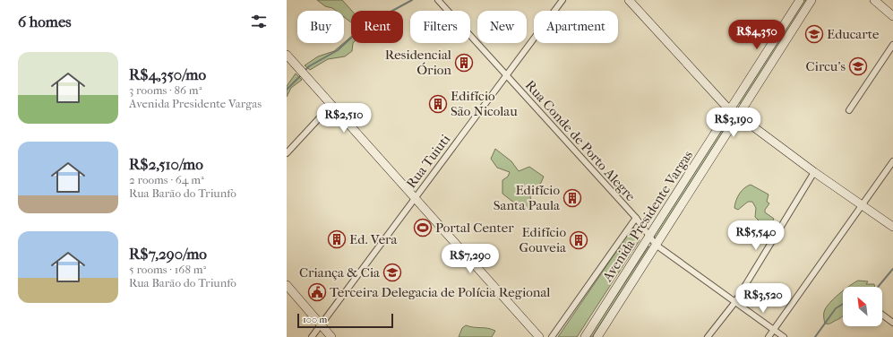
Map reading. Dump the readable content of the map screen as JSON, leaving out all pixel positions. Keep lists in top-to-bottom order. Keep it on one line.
{"streets":{"street":["Rua Conde de Porto Alegre","Rua Tuiuti","Avenida Presidente Vargas"]},"crossings":[["Rua Conde de Porto Alegre","Rua Tuiuti"],["Rua Conde de Porto Alegre","Avenida Presidente Vargas"]],"places":{"school or university":["Educarte","Circu's","Criança & Cia"],"building":["Residencial Órion","Edifício São Nicolau","Edifício Santa Paula","Ed. Vera","Edifício Gouveia"],"sports":["Portal Center"],"public building":["Terceira Delegacia de Polícia Regional"]},"scale_bar":"100 m","north":"top left","page":{"heading":"6 homes","chip":["Buy","Rent","Filters","New","Apartment"],"price":["R$4,350","R$2,510","R$3,190","R$5,540","R$7,290","R$3,520"],"list":[{"name":"R$4,350/mo","note":"3 rooms · 86 m² · Avenida Presidente Vargas"},{"name":"R$2,510/mo","note":"2 rooms · 64 m² · Rua Barão do Triunfo"},{"name":"R$7,290/mo","note":"5 rooms · 168 m² · Rua Barão do Triunfo"}],"scale":"100 m"}}
